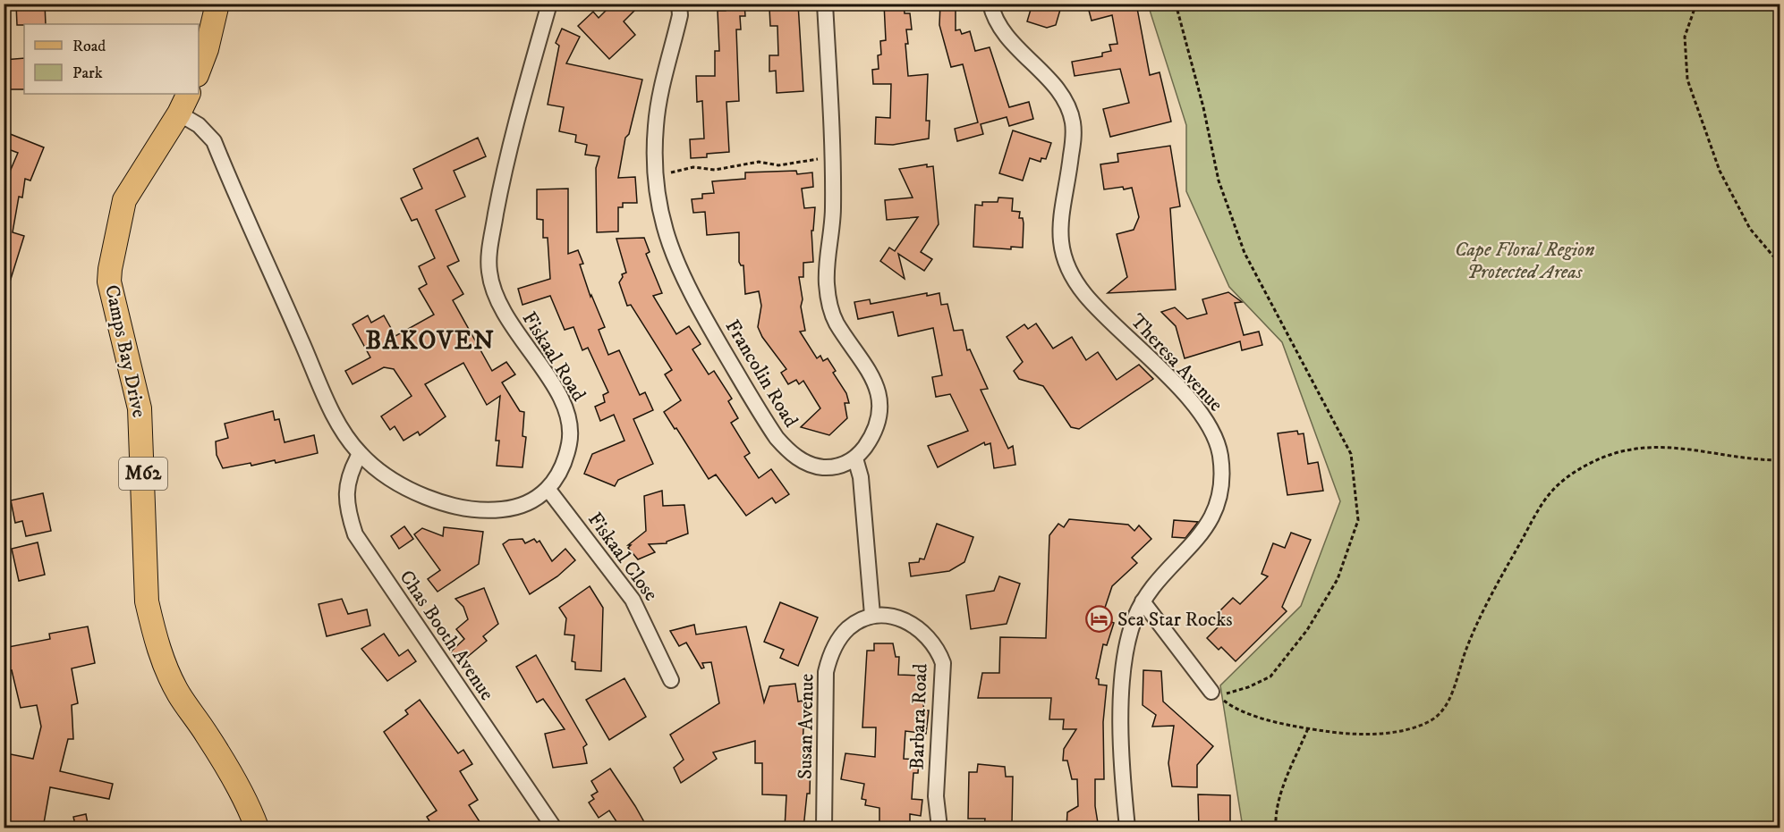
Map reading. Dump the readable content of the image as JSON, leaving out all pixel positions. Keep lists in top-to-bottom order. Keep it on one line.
{"streets":{"main road":["Camps Bay Drive","M62"],"street":["Fiskaal Road","Theresa Avenue","Francolin Road","Fiskaal Close","Chas Booth Avenue","Barbara Road","Susan Avenue"]},"crossings":[["Camps Bay Drive","Fiskaal Road"],["Fiskaal Road","Fiskaal Close"],["Fiskaal Road","Chas Booth Avenue"],["Barbara Road","Susan Avenue"]],"districts":["BAKOVEN"],"parks":["Cape Floral Region Protected Areas"],"places":{"hotel":["Sea Star Rocks"]},"legend":["Road","Park"]}
